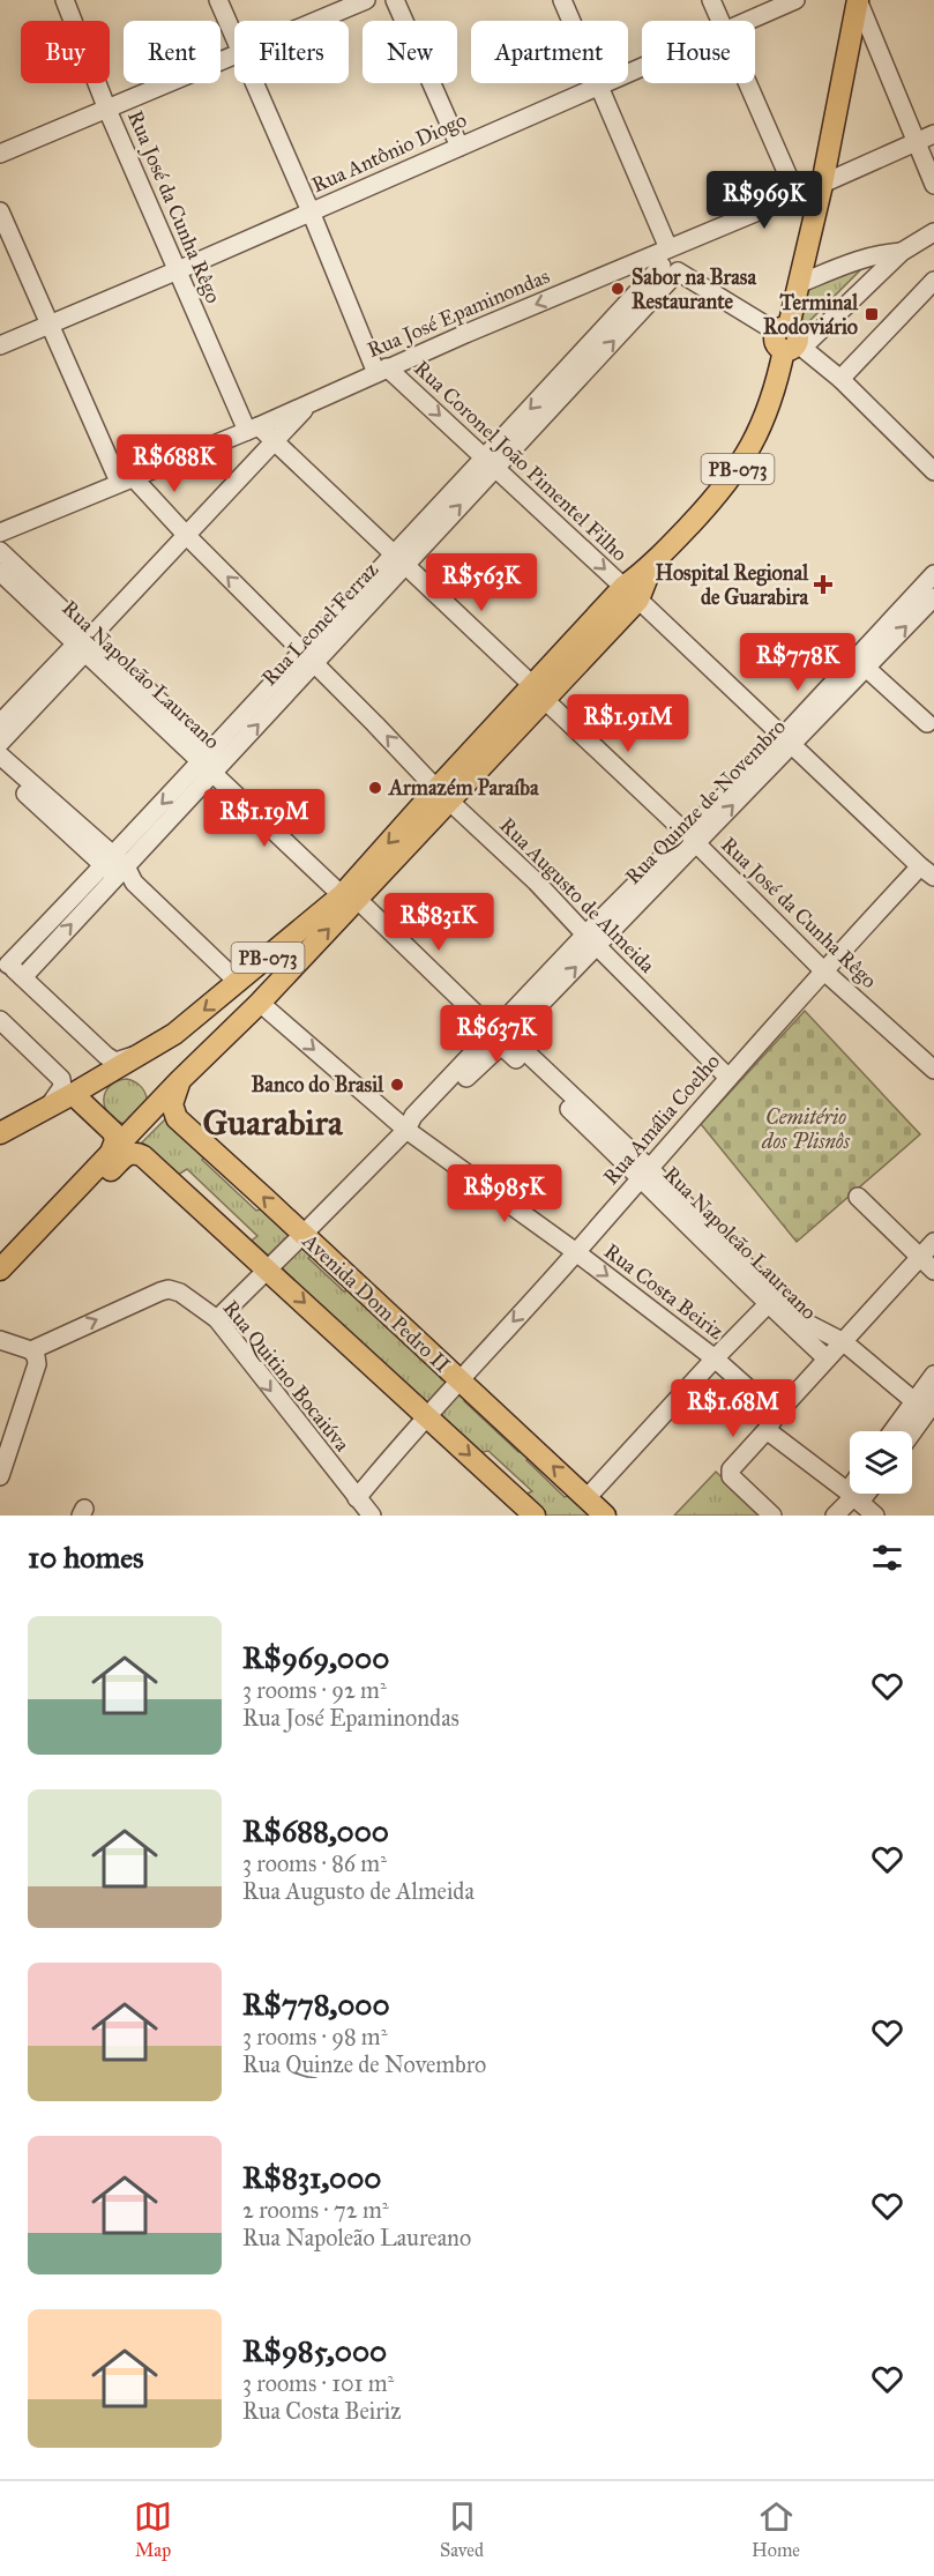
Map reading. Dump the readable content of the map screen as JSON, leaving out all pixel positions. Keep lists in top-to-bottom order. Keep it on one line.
{"streets":{"main road":["PB-073","Avenida Dom Pedro II"],"street":["Rua Antônio Diogo","Rua José da Cunha Rêgo","Rua José Epaminondas","Rua Coronel João Pimentel Filho","Rua Leonel Ferraz","Rua Napoleão Laureano","Rua Quinze de Novembro","Rua Augusto de Almeida","Rua Amália Coelho","Rua Costa Beiriz","Rua Quitino Bocaiúva"]},"crossings":[["Rua Antônio Diogo","Rua José da Cunha Rêgo"],["Rua Antônio Diogo","Rua Augusto de Almeida"],["Rua José da Cunha Rêgo","Rua José Epaminondas"],["Rua José da Cunha Rêgo","PB-073"],["Rua José da Cunha Rêgo","Rua Leonel Ferraz"],["Rua José da Cunha Rêgo","Rua Quinze de Novembro"],["Rua José da Cunha Rêgo","Rua Amália Coelho"],["Rua José Epaminondas","Rua Coronel João Pimentel Filho"],["Rua José Epaminondas","PB-073"],["Rua José Epaminondas","Rua Augusto de Almeida"],["Rua Coronel João Pimentel Filho","PB-073"],["Rua Coronel João Pimentel Filho","Rua Leonel Ferraz"],["Rua Coronel João Pimentel Filho","Rua Quinze de Novembro"],["Rua Coronel João Pimentel Filho","Rua Amália Coelho"],["PB-073","Rua Napoleão Laureano"],["PB-073","Rua Augusto de Almeida"],["PB-073","Rua Costa Beiriz"],["PB-073","Avenida Dom Pedro II"],["Rua Leonel Ferraz","Rua Napoleão Laureano"],["Rua Leonel Ferraz","Rua Augusto de Almeida"],["Rua Napoleão Laureano","Rua Quinze de Novembro"],["Rua Napoleão Laureano","Rua Amália Coelho"],["Rua Quinze de Novembro","Rua Augusto de Almeida"],["Rua Quinze de Novembro","Rua Costa Beiriz"],["Rua Quinze de Novembro","Avenida Dom Pedro II"],["Rua Quinze de Novembro","Rua Quitino Bocaiúva"],["Rua Augusto de Almeida","Rua Amália Coelho"],["Rua Amália Coelho","Rua Costa Beiriz"],["Rua Amália Coelho","Avenida Dom Pedro II"],["Rua Amália Coelho","Rua Quitino Bocaiúva"]],"one_way":["Rua Coronel João Pimentel Filho","Rua Costa Beiriz","Rua Quitino Bocaiúva"],"districts":["Guarabira"],"parks":["Cemitério dos Plisnôs"],"places":{"other":["Sabor na Brasa Restaurante","Armazém Paraíba","Banco do Brasil"],"transit":["Terminal Rodoviário"],"health":["Hospital Regional de Guarabira"]},"page":{"chip":["Buy","Rent","Filters","New","Apartment","House"],"price":["R$969K","R$688K","R$563K","R$778K","R$1.91M","R$1.19M","R$831K","R$637K","R$985K","R$1.68M"],"heading":"10 homes","list":[{"name":"R$969,000","note":"3 rooms · 92 m² · Rua José Epaminondas"},{"name":"R$688,000","note":"3 rooms · 86 m² · Rua Augusto de Almeida"},{"name":"R$778,000","note":"3 rooms · 98 m² · Rua Quinze de Novembro"},{"name":"R$831,000","note":"2 rooms · 72 m² · Rua Napoleão Laureano"},{"name":"R$985,000","note":"3 rooms · 101 m² · Rua Costa Beiriz"}],"tabs":["Map","Saved","Home"]}}
